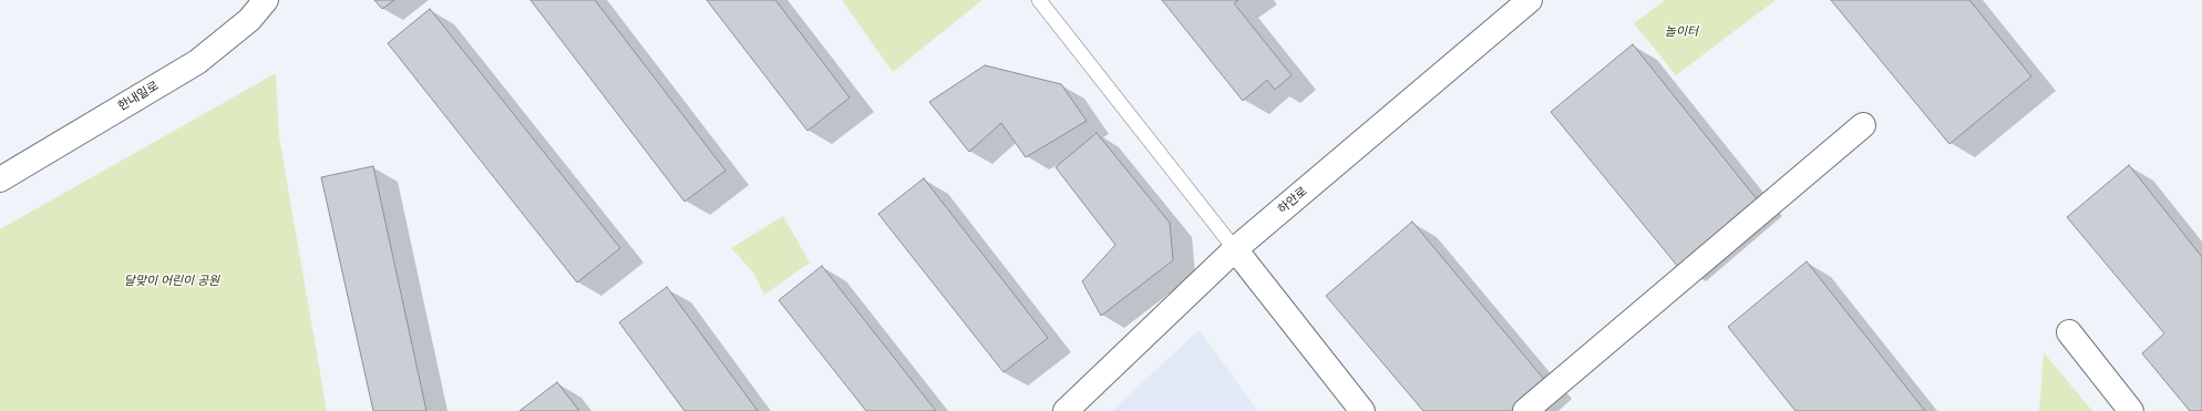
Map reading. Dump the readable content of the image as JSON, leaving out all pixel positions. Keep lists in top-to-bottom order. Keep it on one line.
{"streets":{"street":["한내일로","하안로"]},"parks":["놀이터","달맞이 어린이 공원"]}
